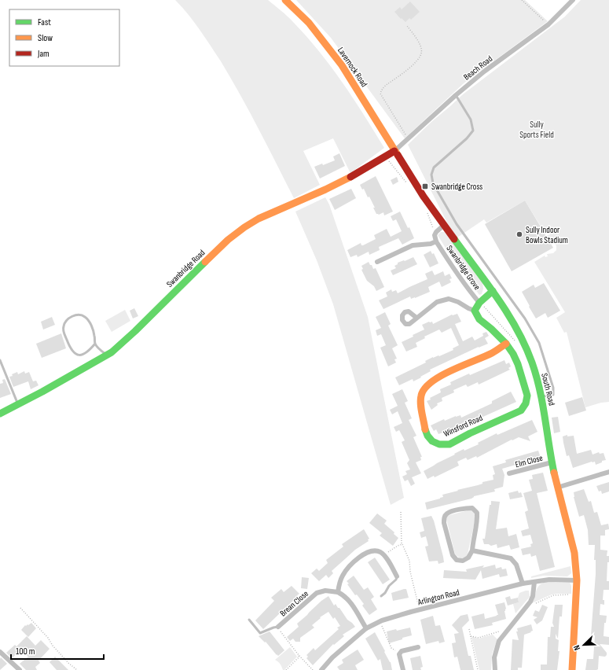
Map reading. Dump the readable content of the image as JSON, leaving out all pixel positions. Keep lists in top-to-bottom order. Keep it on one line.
{"streets":{"street":["Lavernock Road","Beach Road","Swanbridge Grove","Swanbridge Road","South Road","Winsford Road","Elm Close","Arlington Road","Brean Close"]},"crossings":[["Lavernock Road","Beach Road"],["Lavernock Road","Swanbridge Road"],["Lavernock Road","South Road"],["Beach Road","Swanbridge Road"],["Beach Road","South Road"],["Swanbridge Road","South Road"],["South Road","Elm Close"],["South Road","Arlington Road"]],"parks":["Sully Sports Field"],"places":{"transit":["Swanbridge Cross"],"other":["Sully Indoor Bowls Stadium"]},"legend":["Fast","Slow","Jam"],"scale_bar":"100 m","north":"bottom left"}
